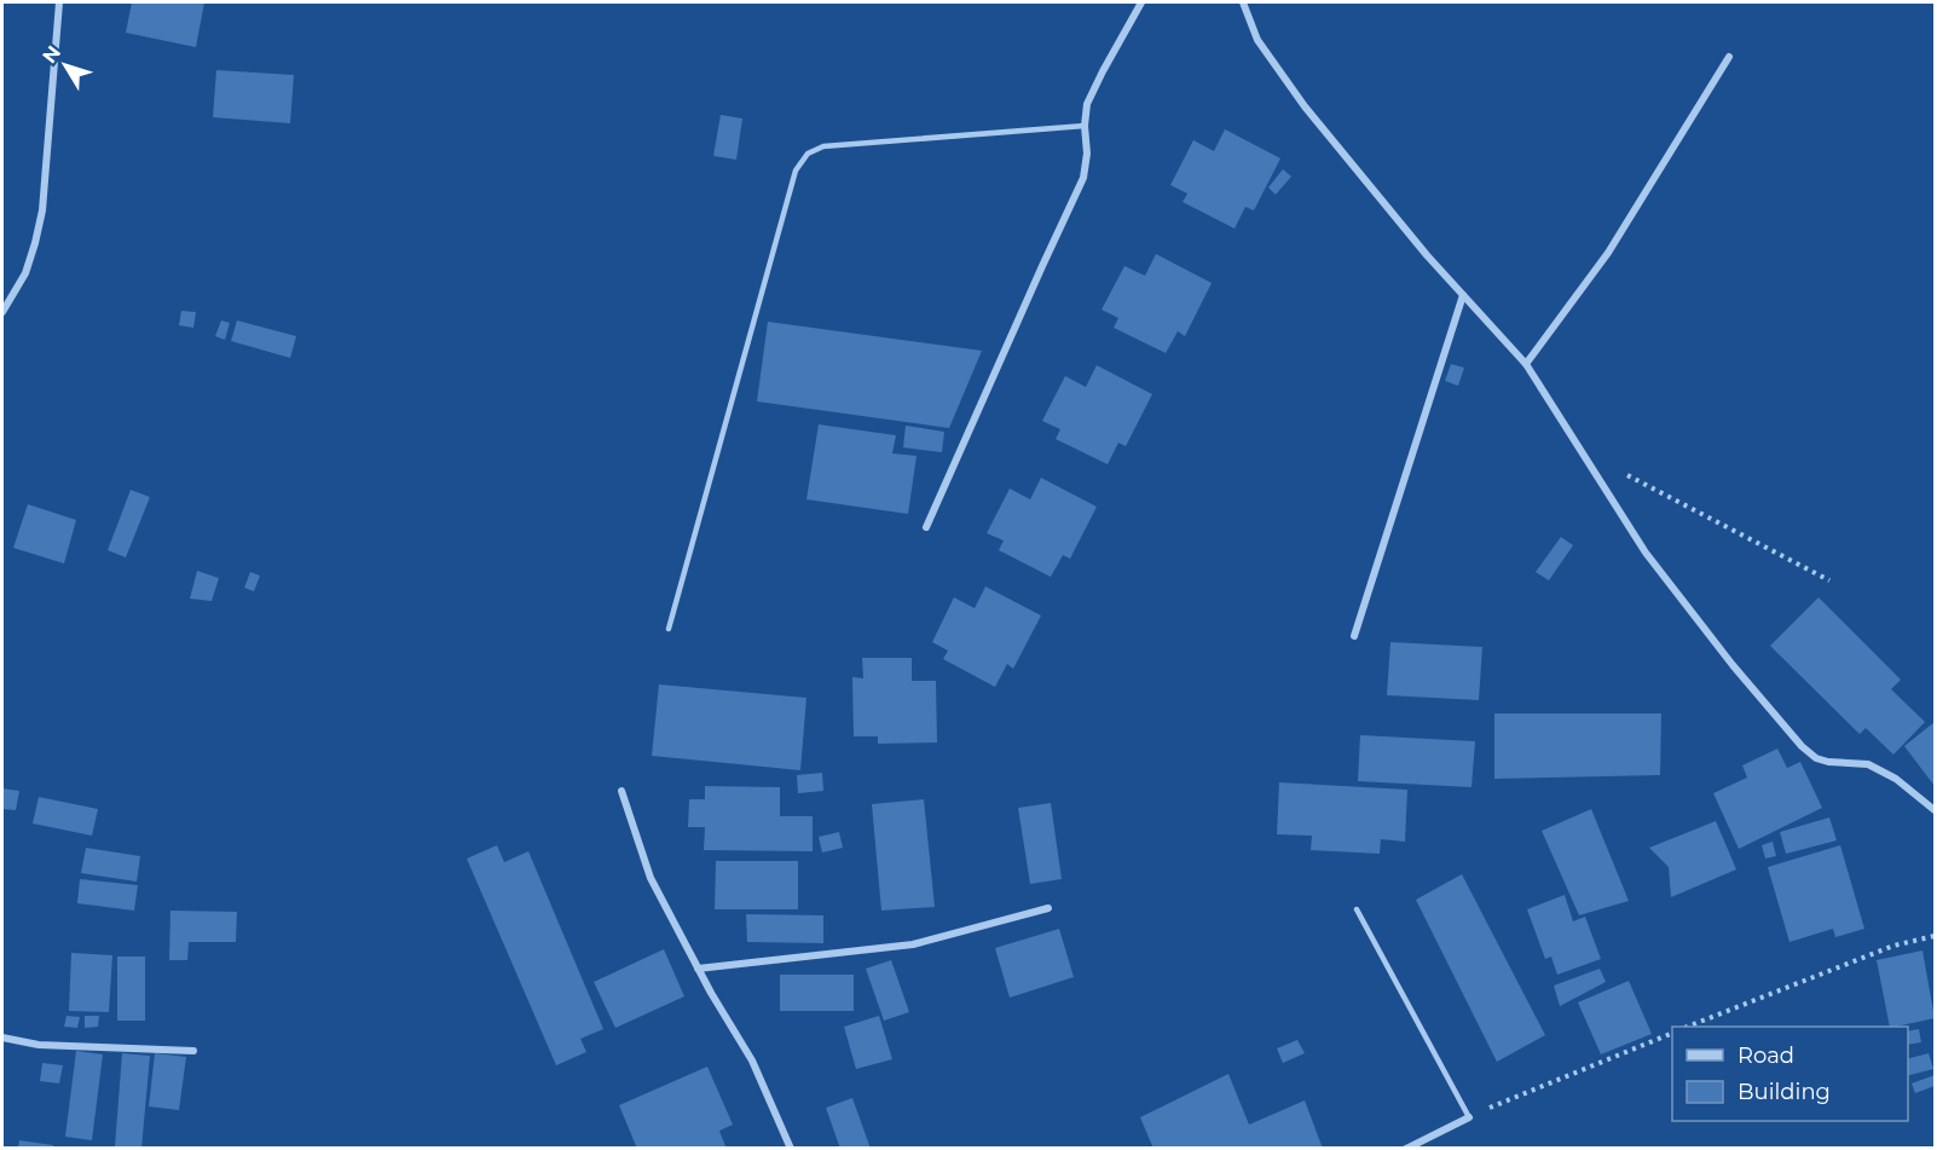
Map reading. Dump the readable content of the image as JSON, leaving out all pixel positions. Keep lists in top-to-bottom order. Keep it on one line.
{"legend":["Road","Building"],"north":"top left"}
